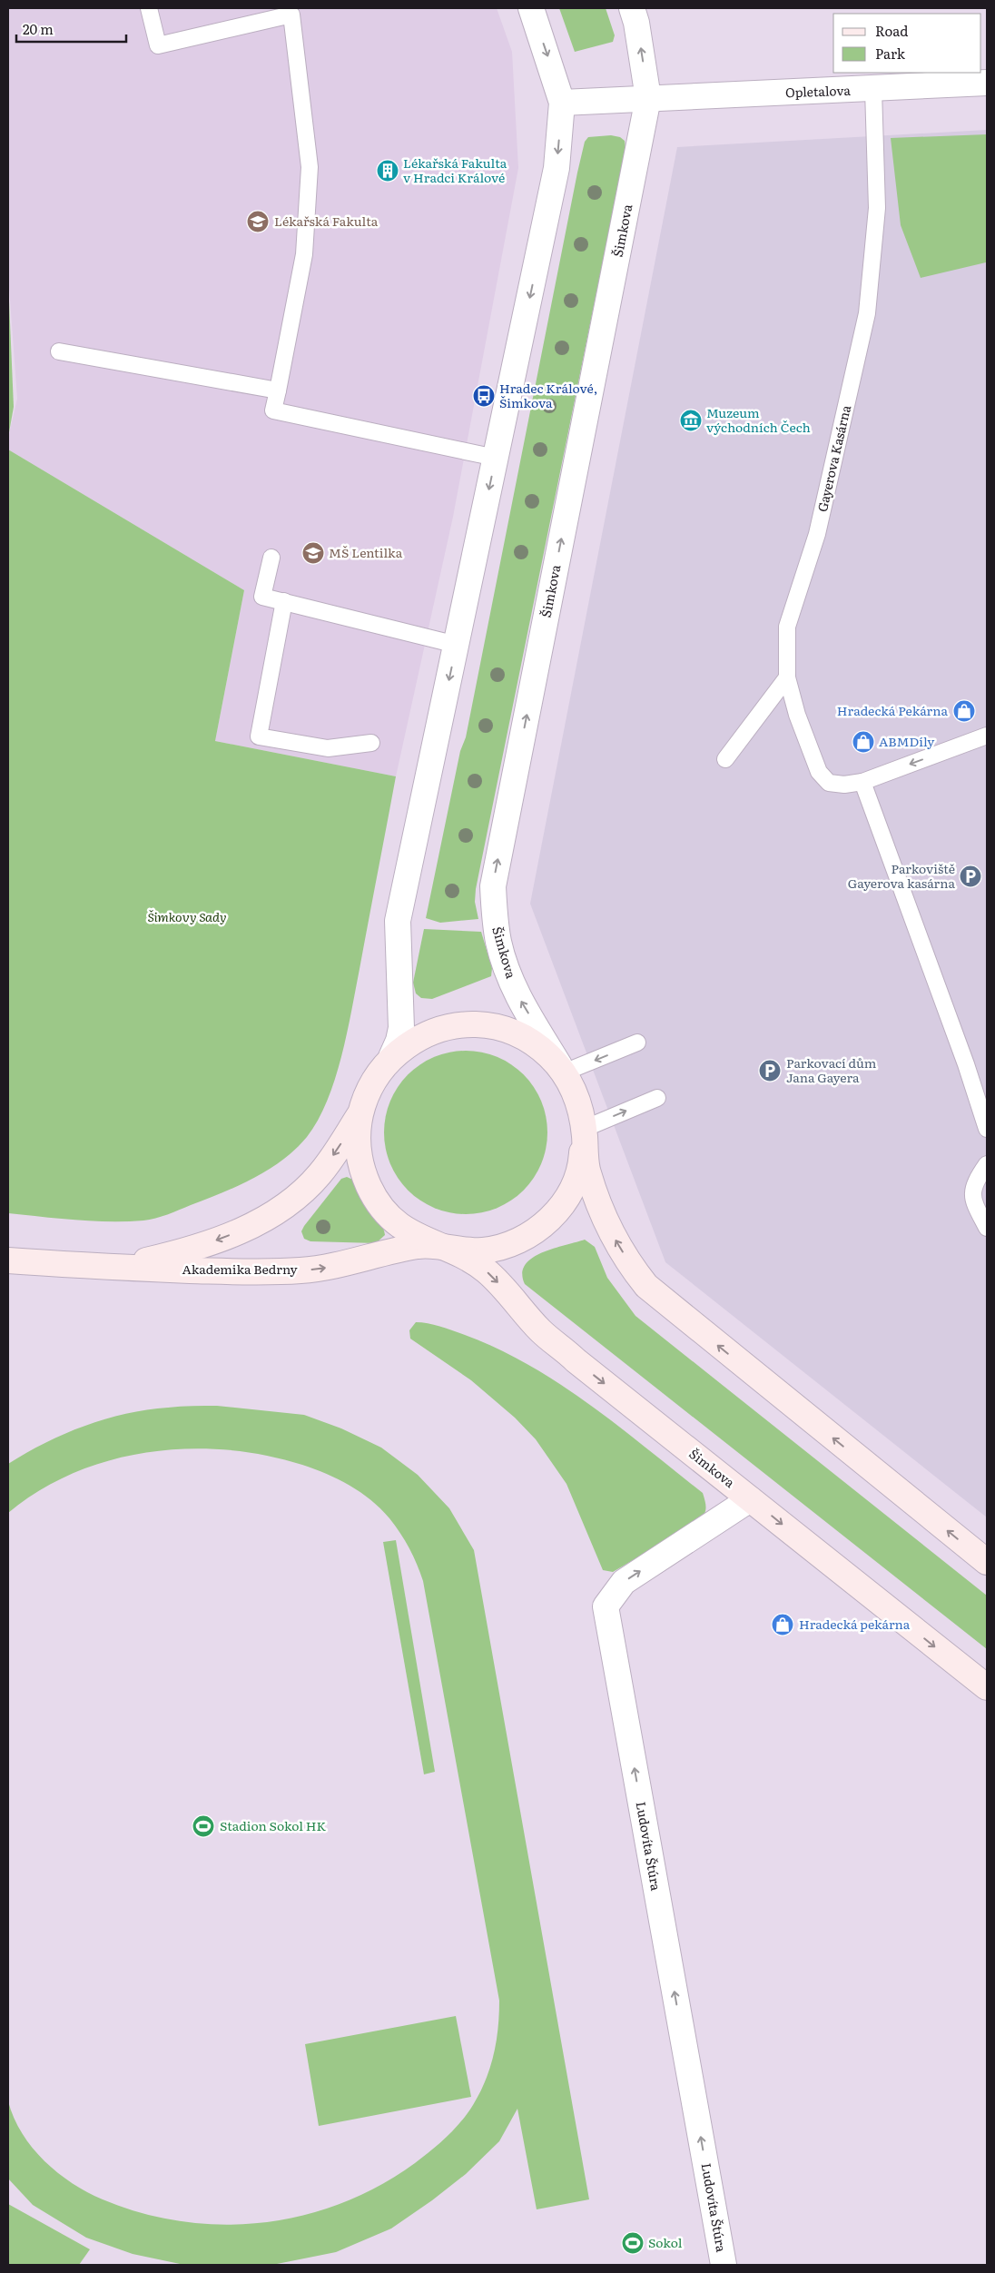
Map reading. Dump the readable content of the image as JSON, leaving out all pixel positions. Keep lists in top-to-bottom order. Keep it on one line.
{"streets":{"street":["Opletalova","Šimkova","Akademika Bedrny","Ludovíta Štúra"],"lane":["Gayerova Kasárna"]},"crossings":[["Opletalova","Šimkova"],["Opletalova","Gayerova Kasárna"],["Šimkova","Akademika Bedrny"],["Šimkova","Ludovíta Štúra"]],"one_way":["Ludovíta Štúra"],"parks":["Šimkovy Sady"],"places":{"building":["Lékařská Fakulta v Hradci Králové"],"school or university":["Lékařská Fakulta","MŠ Lentilka"],"bus stop":["Hradec Králové, Šimkova"],"museum":["Muzeum východních Čech"],"shop":["Hradecká Pekárna","ABMDíly","Hradecká pekárna"],"parking":["Parkoviště Gayerova kasárna","Parkovací dům Jana Gayera"],"sports":["Stadion Sokol HK","Sokol"]},"legend":["Road","Park"],"scale_bar":"20 m"}
